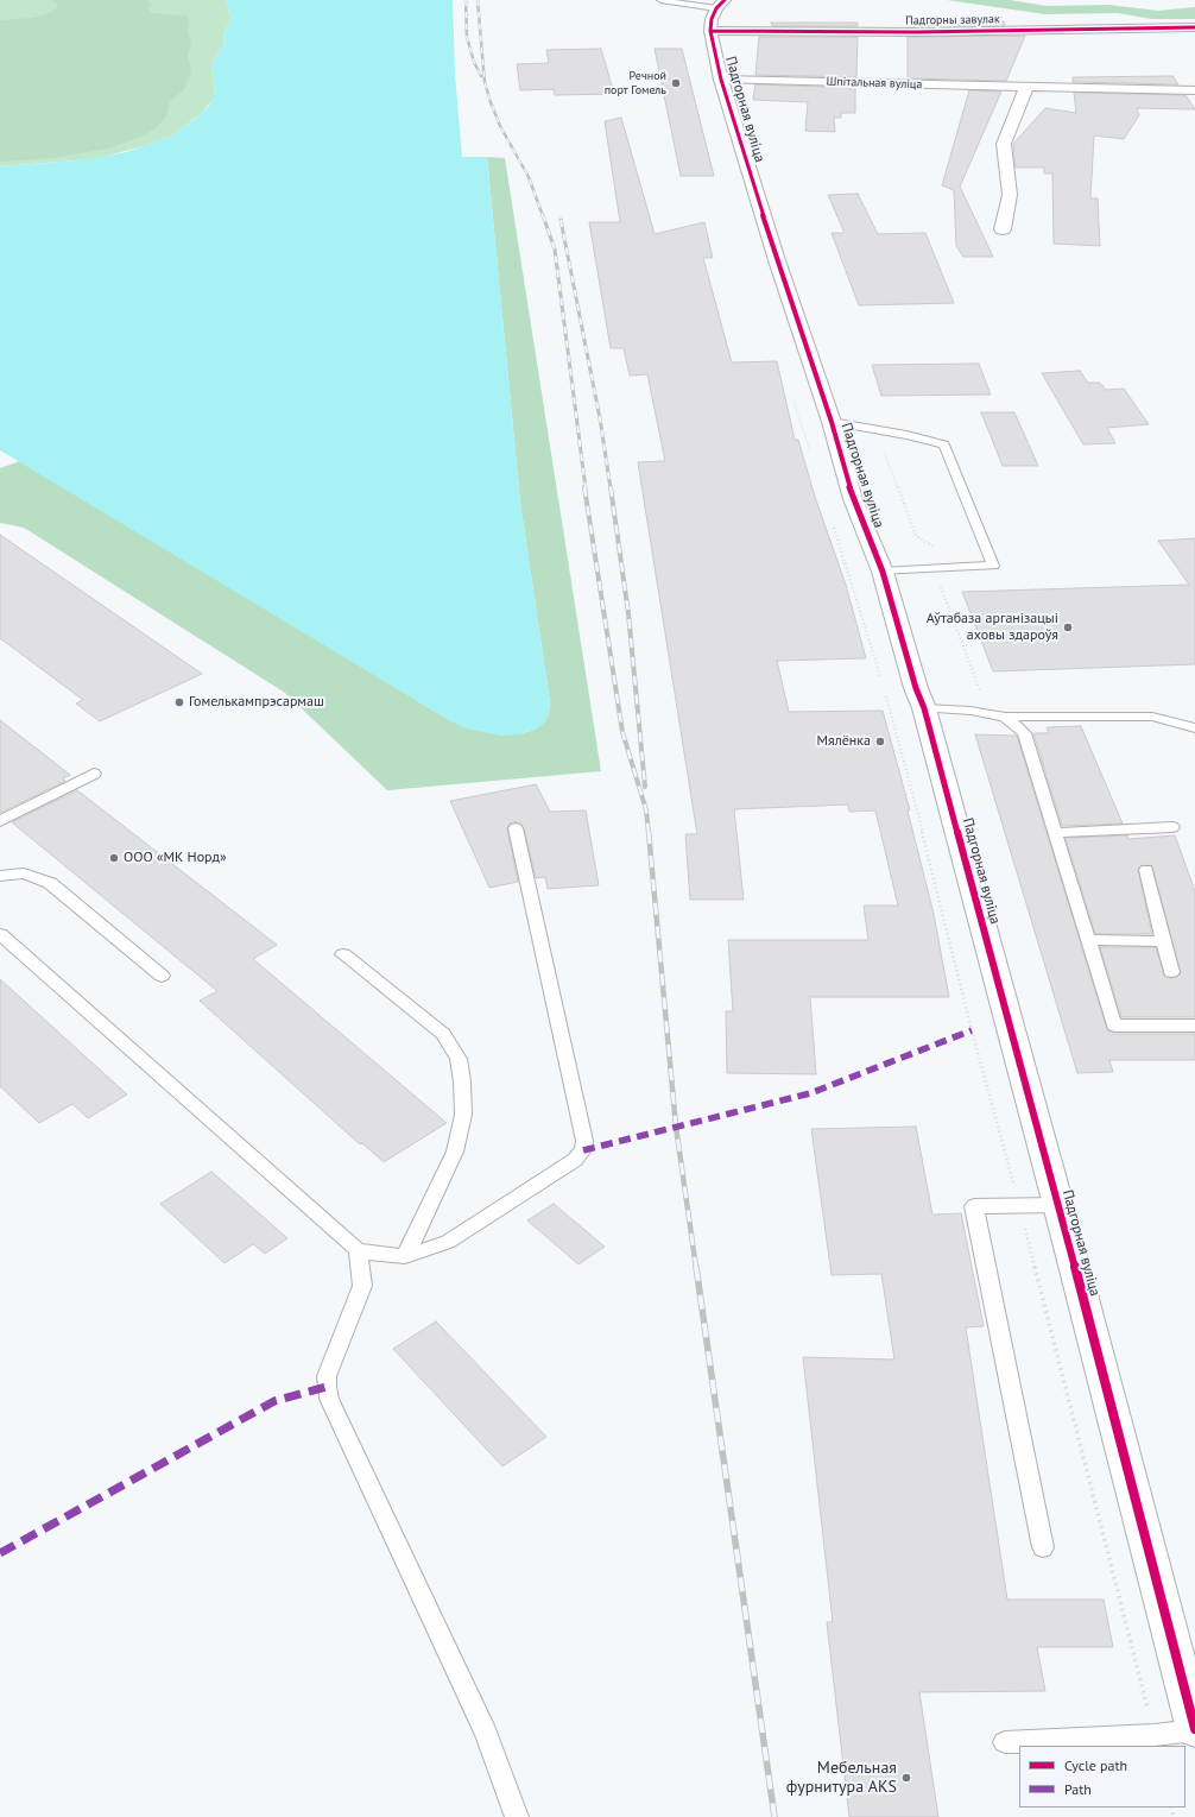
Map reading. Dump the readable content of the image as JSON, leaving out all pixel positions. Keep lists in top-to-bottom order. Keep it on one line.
{"streets":{"street":["Падгорны завулак","Шпітальная вуліца","Падгорная вуліца"]},"crossings":[["Падгорны завулак","Падгорная вуліца"],["Шпітальная вуліца","Падгорная вуліца"]],"places":["Речной порт Гомель","Аўтабаза арганізацыі аховы здароўя","Гомелькампрэсармаш","Мялёнка","ООО «МК Норд»","Мебельная фурнитура AKS"],"legend":["Cycle path","Path"]}
